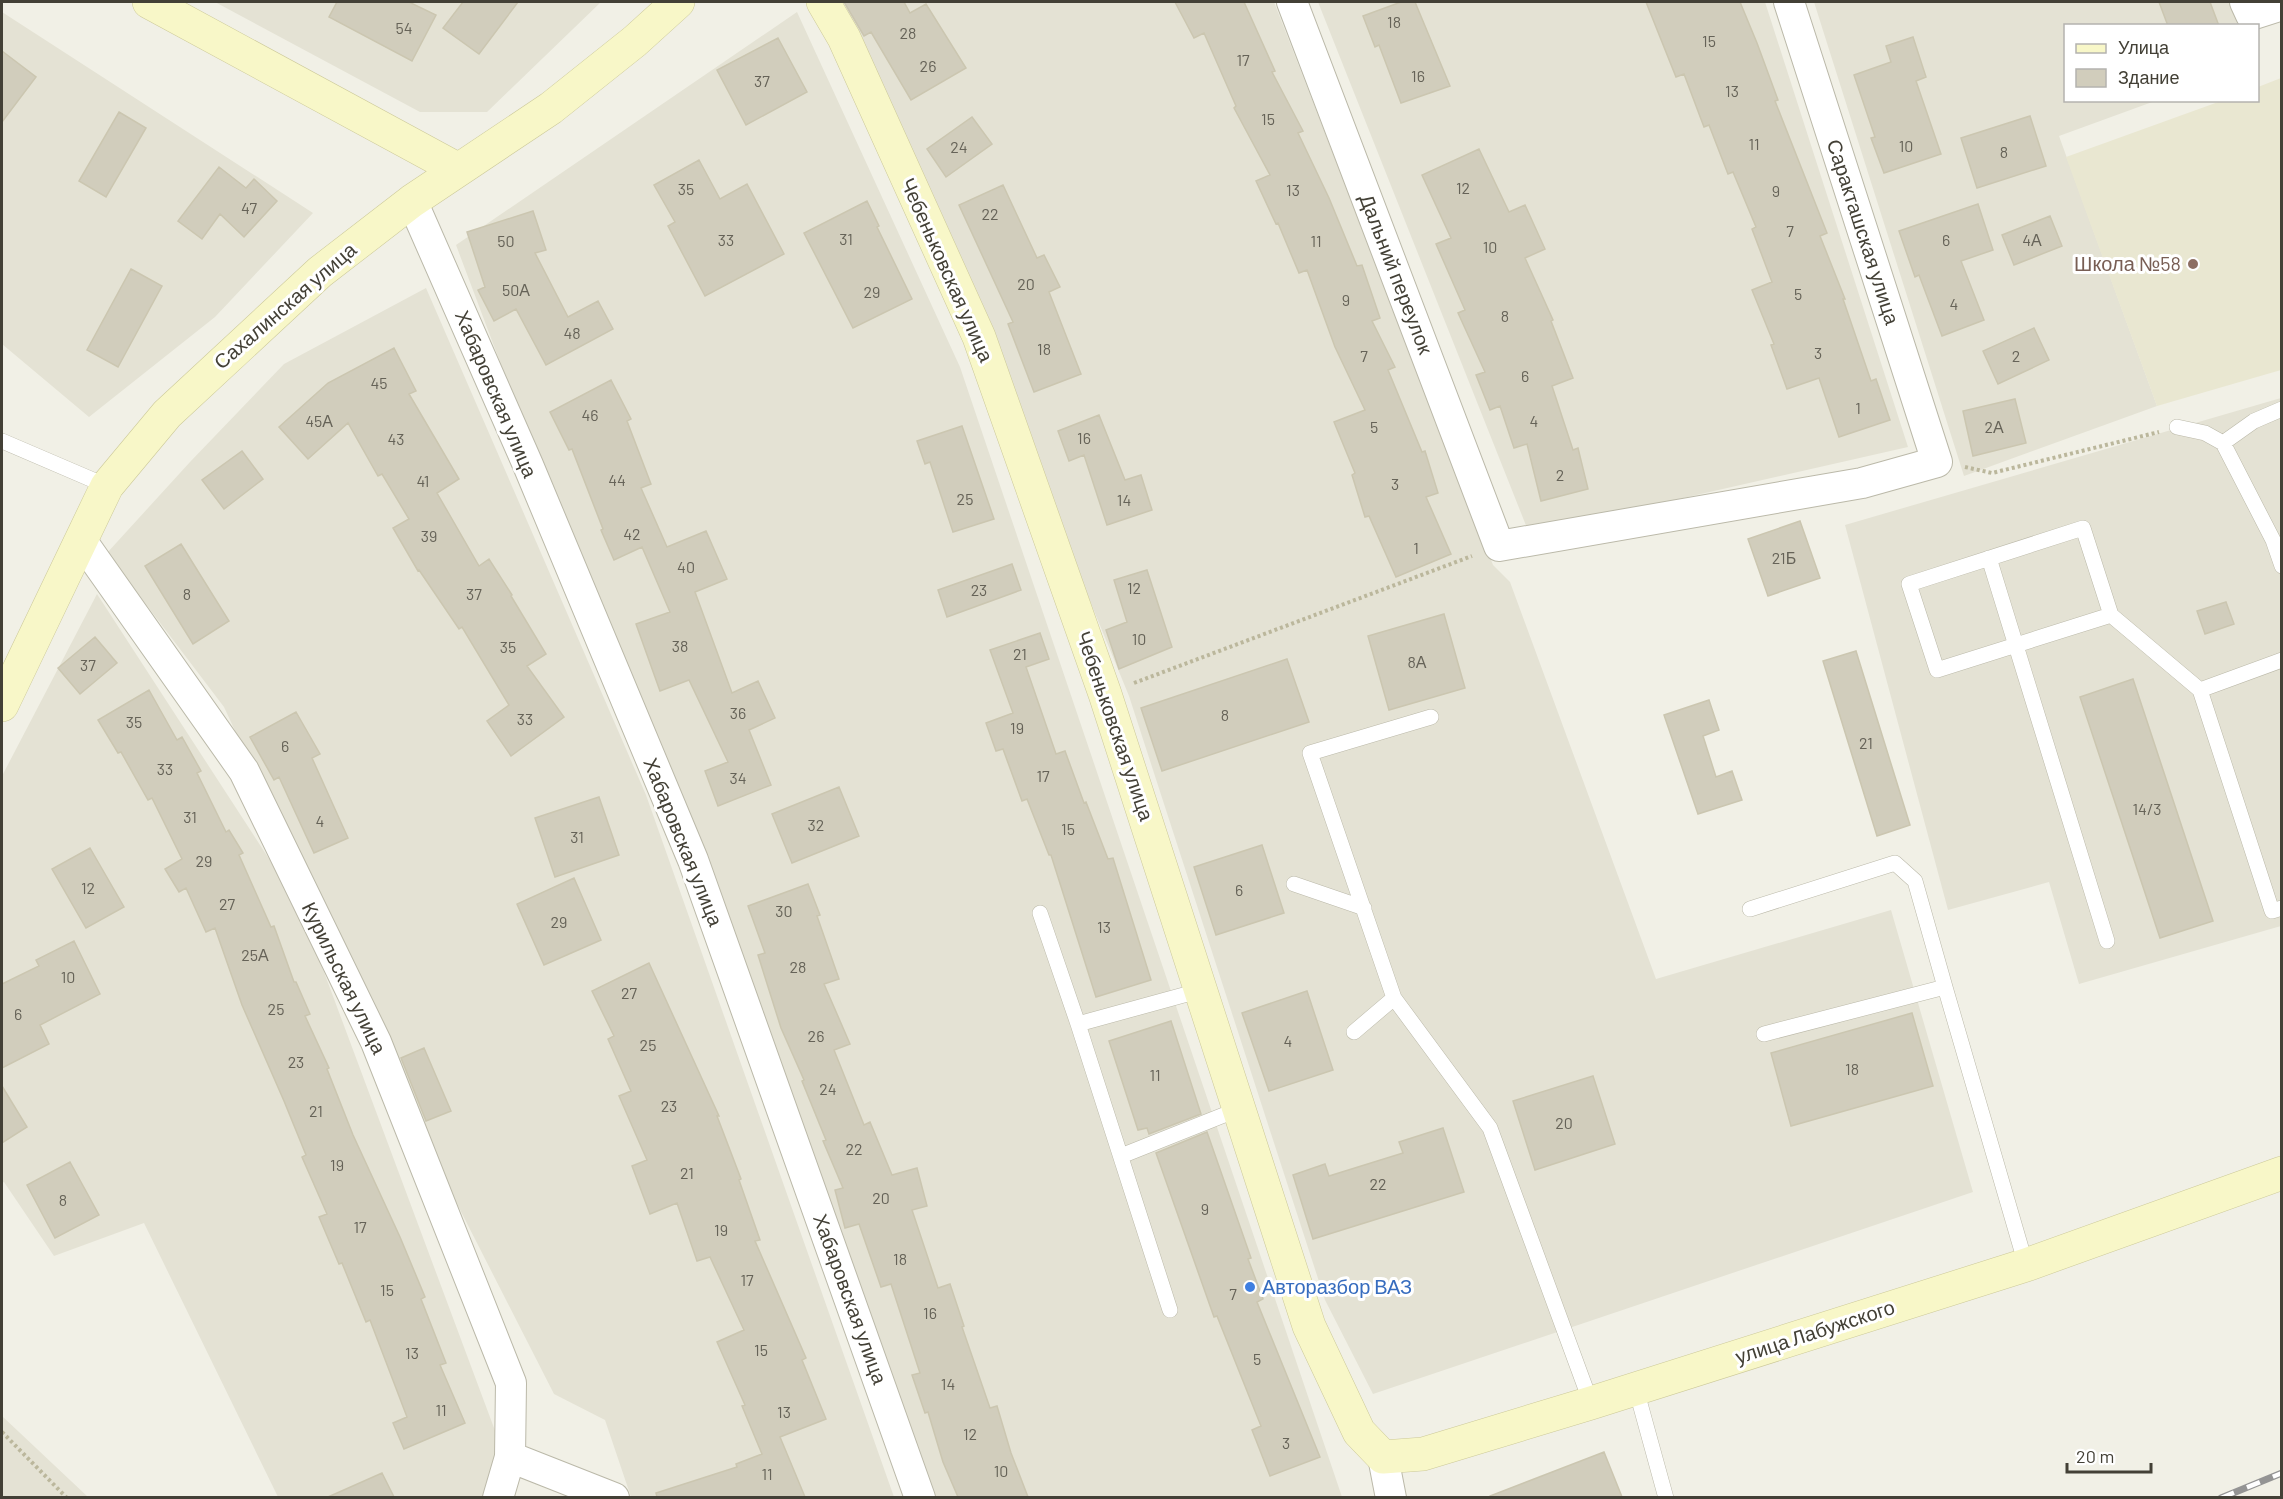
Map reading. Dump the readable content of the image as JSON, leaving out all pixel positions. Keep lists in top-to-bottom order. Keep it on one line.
{"streets":{"street":["Саракташская улица","Чебеньковская улица","Дальний переулок","Сахалинская улица","Хабаровская улица","Курильская улица","улица Лабужского"]},"crossings":[["Чебеньковская улица","улица Лабужского"],["Сахалинская улица","Хабаровская улица"],["Сахалинская улица","Курильская улица"]],"places":["Школа №58","Авторазбор ВАЗ"],"house_numbers":["18","54","28","15","17","26","16","37","13","15","11","10","24","8","12","35","13","9","47","22","7","31","33","6","4А","50","11","10","20","50А","29","5","9","4","8","48","18","3","7","2","6","45","1","46","45А","4","5","2А","16","43","2","44","41","3","25","14","42","39","1","21Б","40","12","23","8","37","10","38","35","21","8А","37","36","8","33","35","19","21","6","33","17","34","14/3","31","4","32","15","31","29","12","6","27","30","29","13","25А","28","10","27","25","6","26","4","25","23","18","11","24","23","21","20","22","19","21","22","20","8","9","17","19","18","17","15","7","16","15","13","5","14","11","13","12","3","10","11"],"legend":["Улица","Здание"],"scale_bar":"20 m"}
